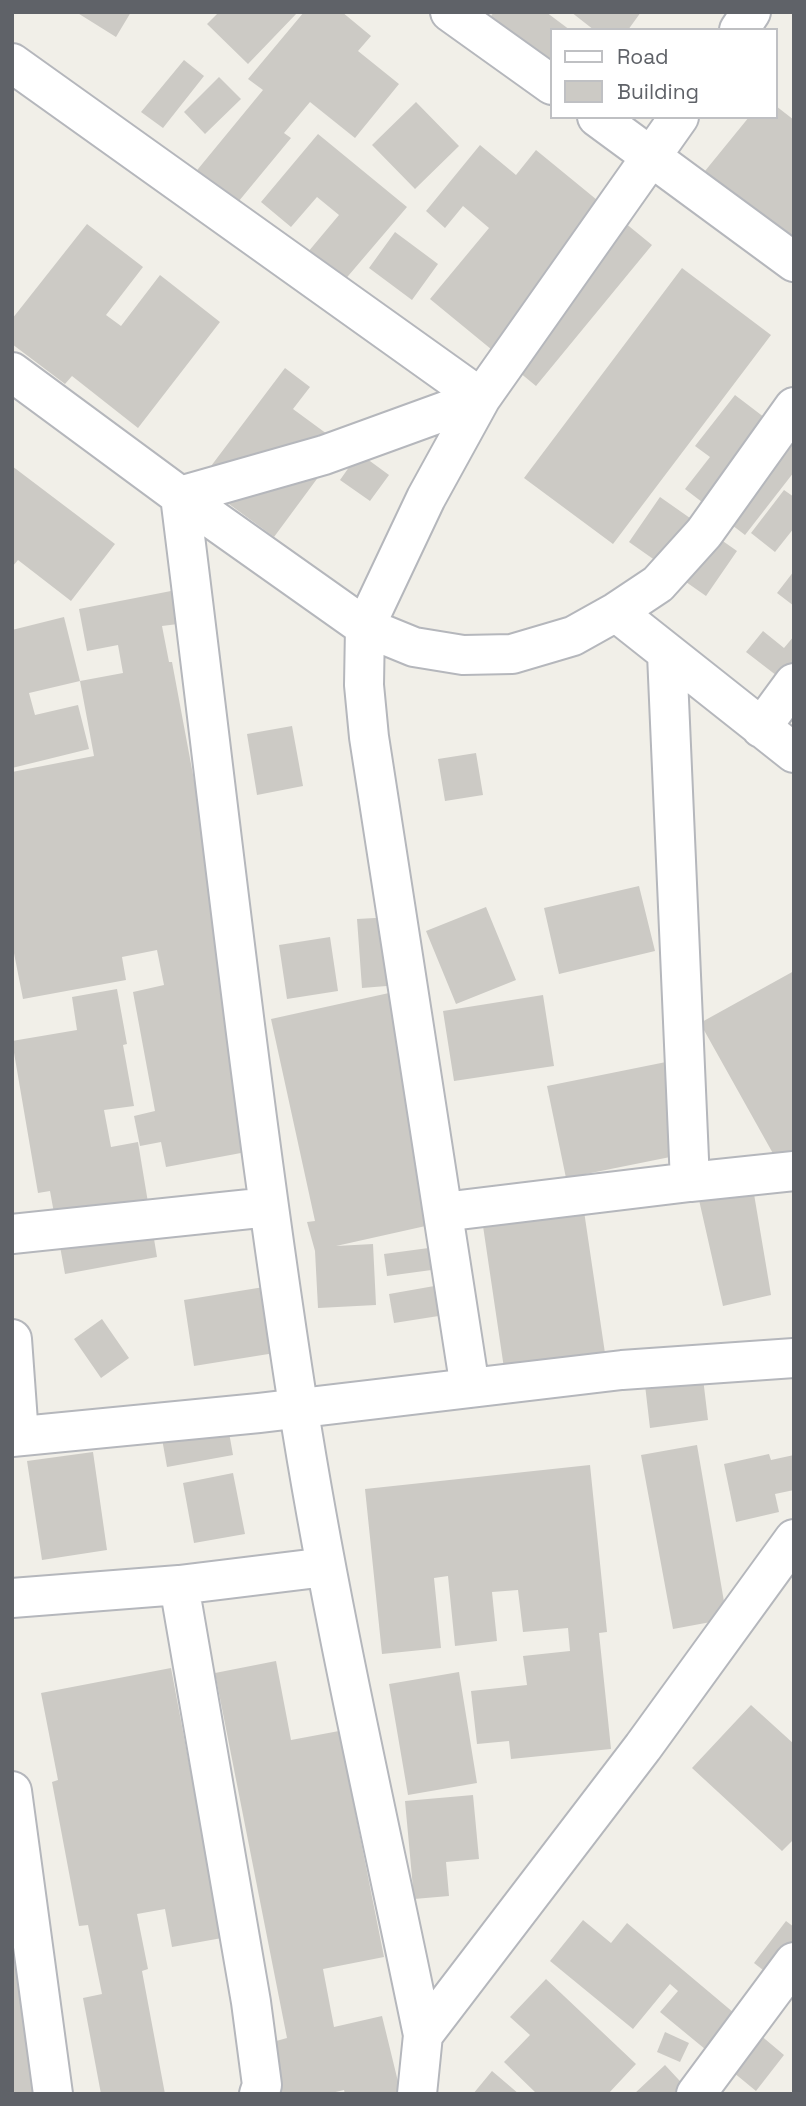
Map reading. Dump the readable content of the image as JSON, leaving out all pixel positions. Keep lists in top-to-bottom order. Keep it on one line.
{"legend":["Road","Building"]}
